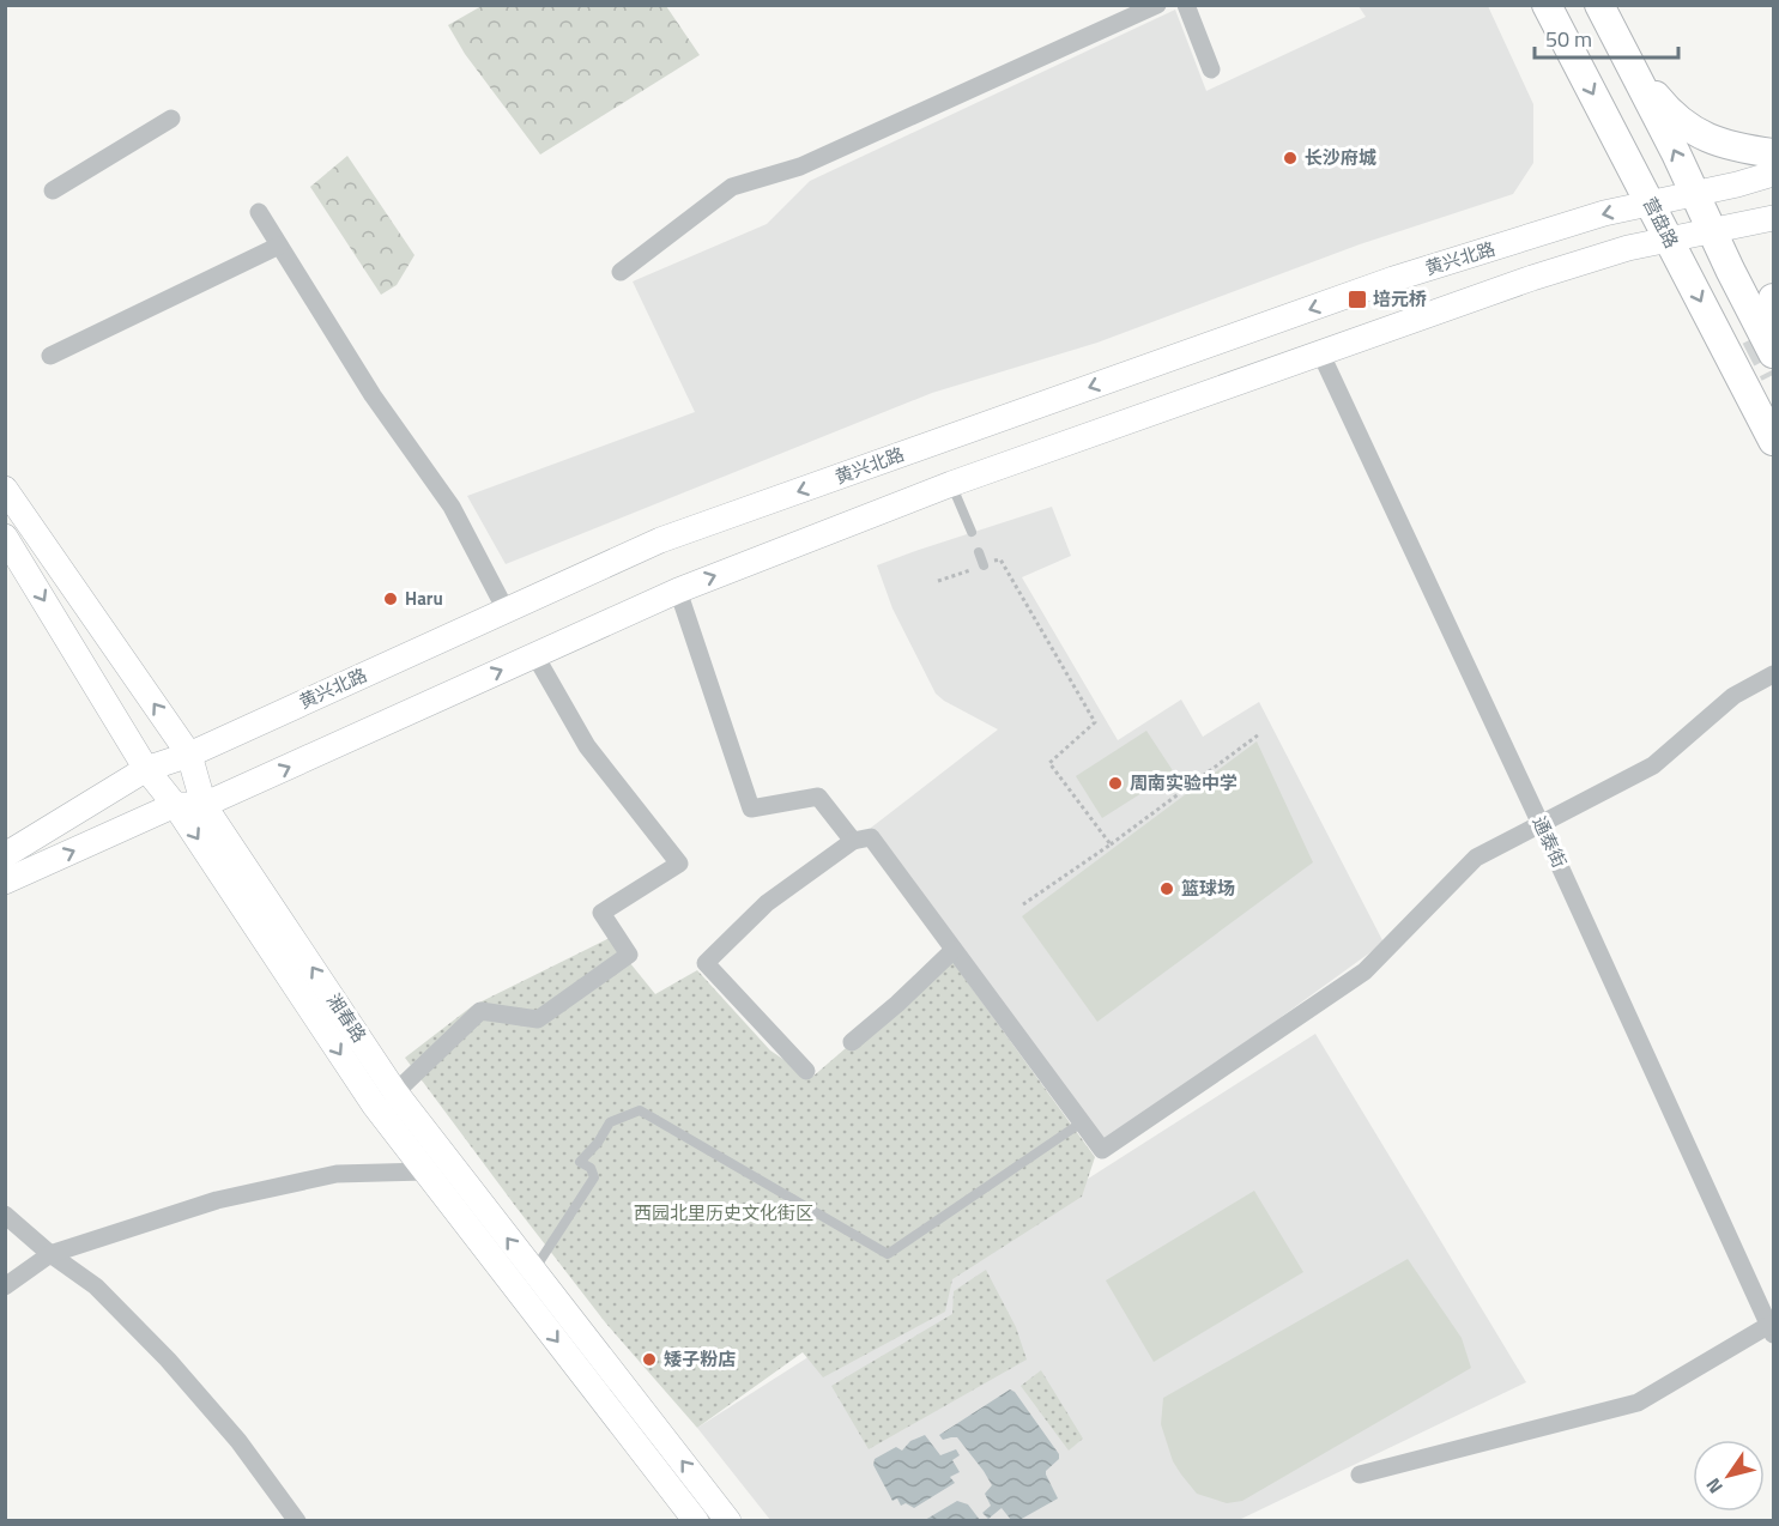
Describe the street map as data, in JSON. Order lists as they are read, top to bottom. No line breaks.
{"streets":{"main road":["营盘路","黄兴北路","湘春路"],"street":["通泰街"]},"crossings":[["营盘路","黄兴北路"],["黄兴北路","湘春路"]],"parks":["西园北里历史文化街区"],"places":{"other":["长沙府城","Haru","周南实验中学","篮球场","矮子粉店"],"transit":["培元桥"]},"scale_bar":"50 m","north":"bottom left"}
